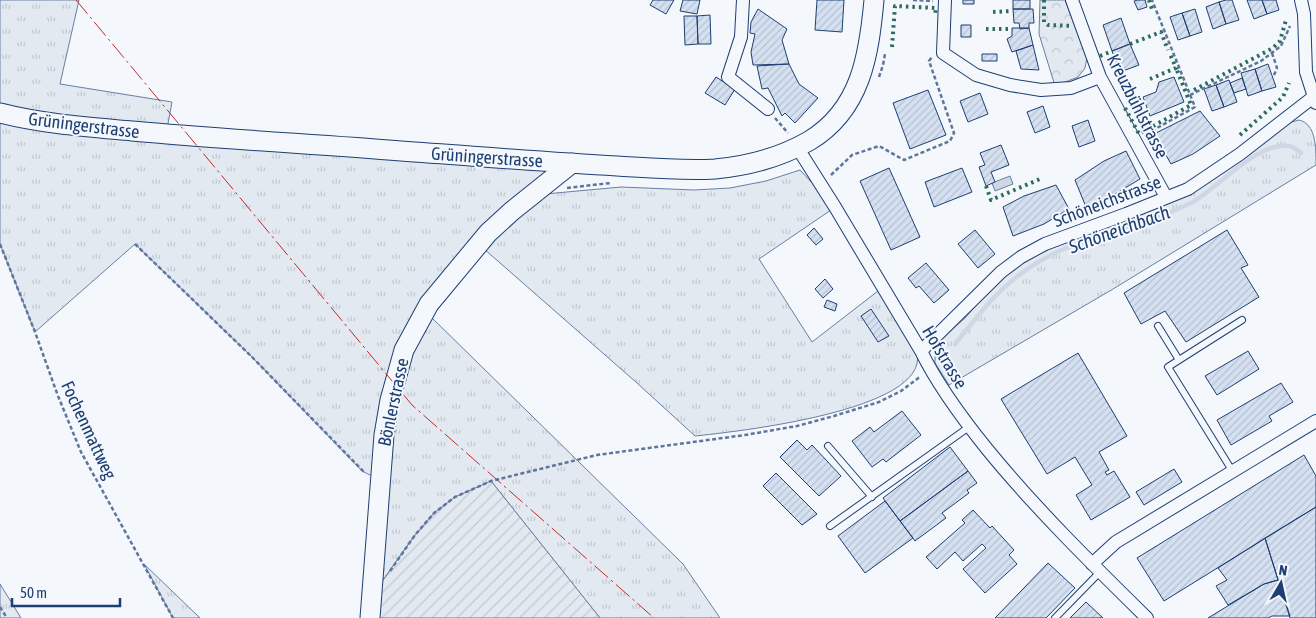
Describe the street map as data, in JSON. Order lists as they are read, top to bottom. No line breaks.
{"streets":{"main road":["Grüningerstrasse","Bönlerstrasse"],"street":["Kreuzbühlstrasse","Schöneichstrasse","Hofstrasse"],"path":["Fochenmattweg"]},"crossings":[["Kreuzbühlstrasse","Schöneichstrasse"],["Grüningerstrasse","Hofstrasse"],["Grüningerstrasse","Bönlerstrasse"],["Schöneichstrasse","Hofstrasse"]],"water":["Schöneichbach"],"scale_bar":"50 m","north":"top"}
